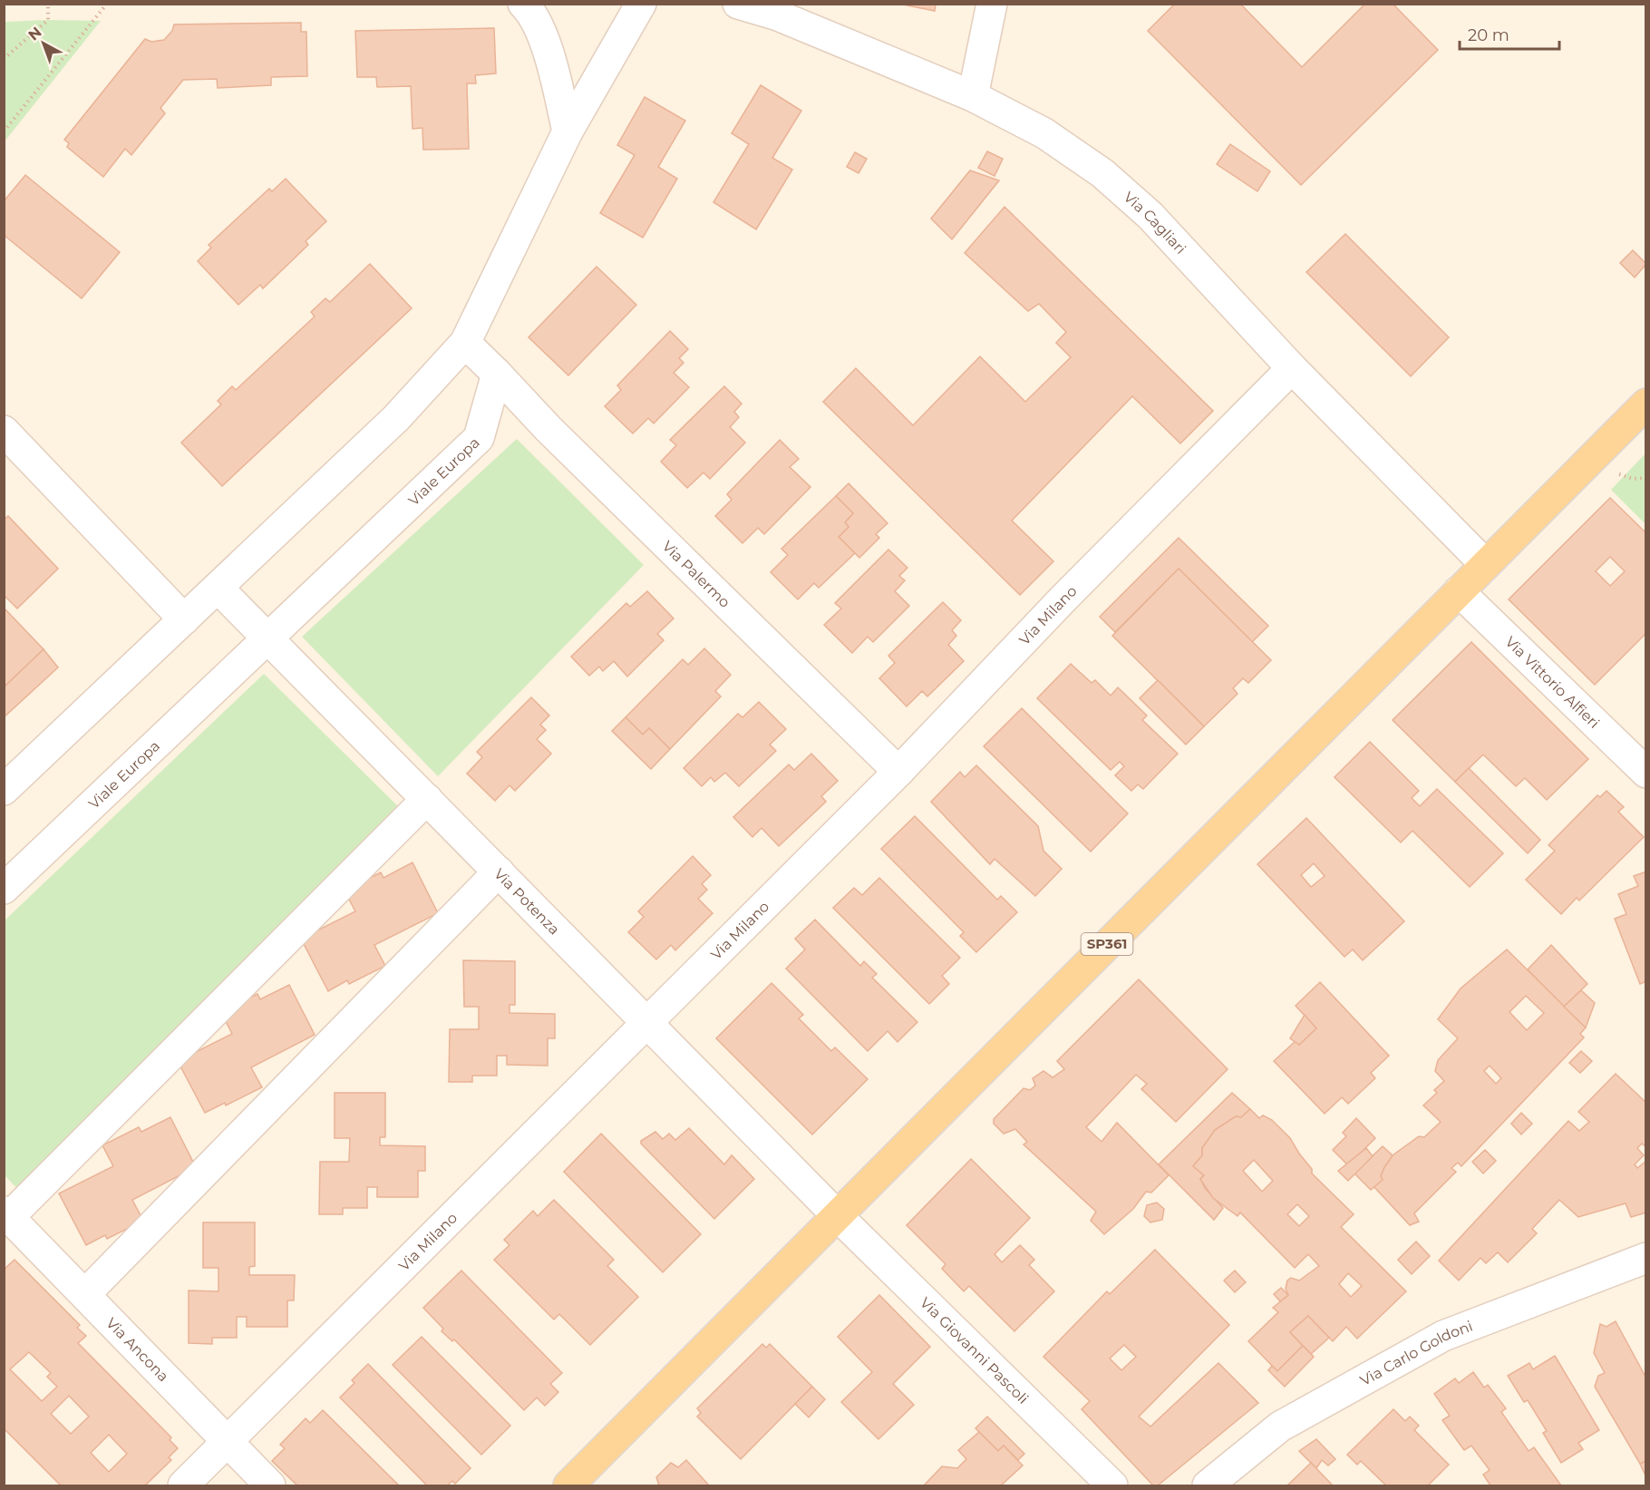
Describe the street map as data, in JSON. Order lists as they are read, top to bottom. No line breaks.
{"streets":{"main road":["SP361"],"street":["Via Cagliari","Viale Europa","Via Palermo","Via Milano","Via Vittorio Alfieri","Via Potenza","Via Ancona","Via Giovanni Pascoli","Via Carlo Goldoni"]},"crossings":[["Via Cagliari","Via Milano"],["Via Cagliari","SP361"],["Viale Europa","Via Palermo"],["Viale Europa","Via Potenza"],["Via Palermo","Via Milano"],["Via Milano","Via Potenza"],["Via Milano","Via Ancona"],["Via Vittorio Alfieri","SP361"],["Via Potenza","SP361"],["Via Potenza","Via Giovanni Pascoli"],["SP361","Via Giovanni Pascoli"]],"scale_bar":"20 m","north":"top left"}
